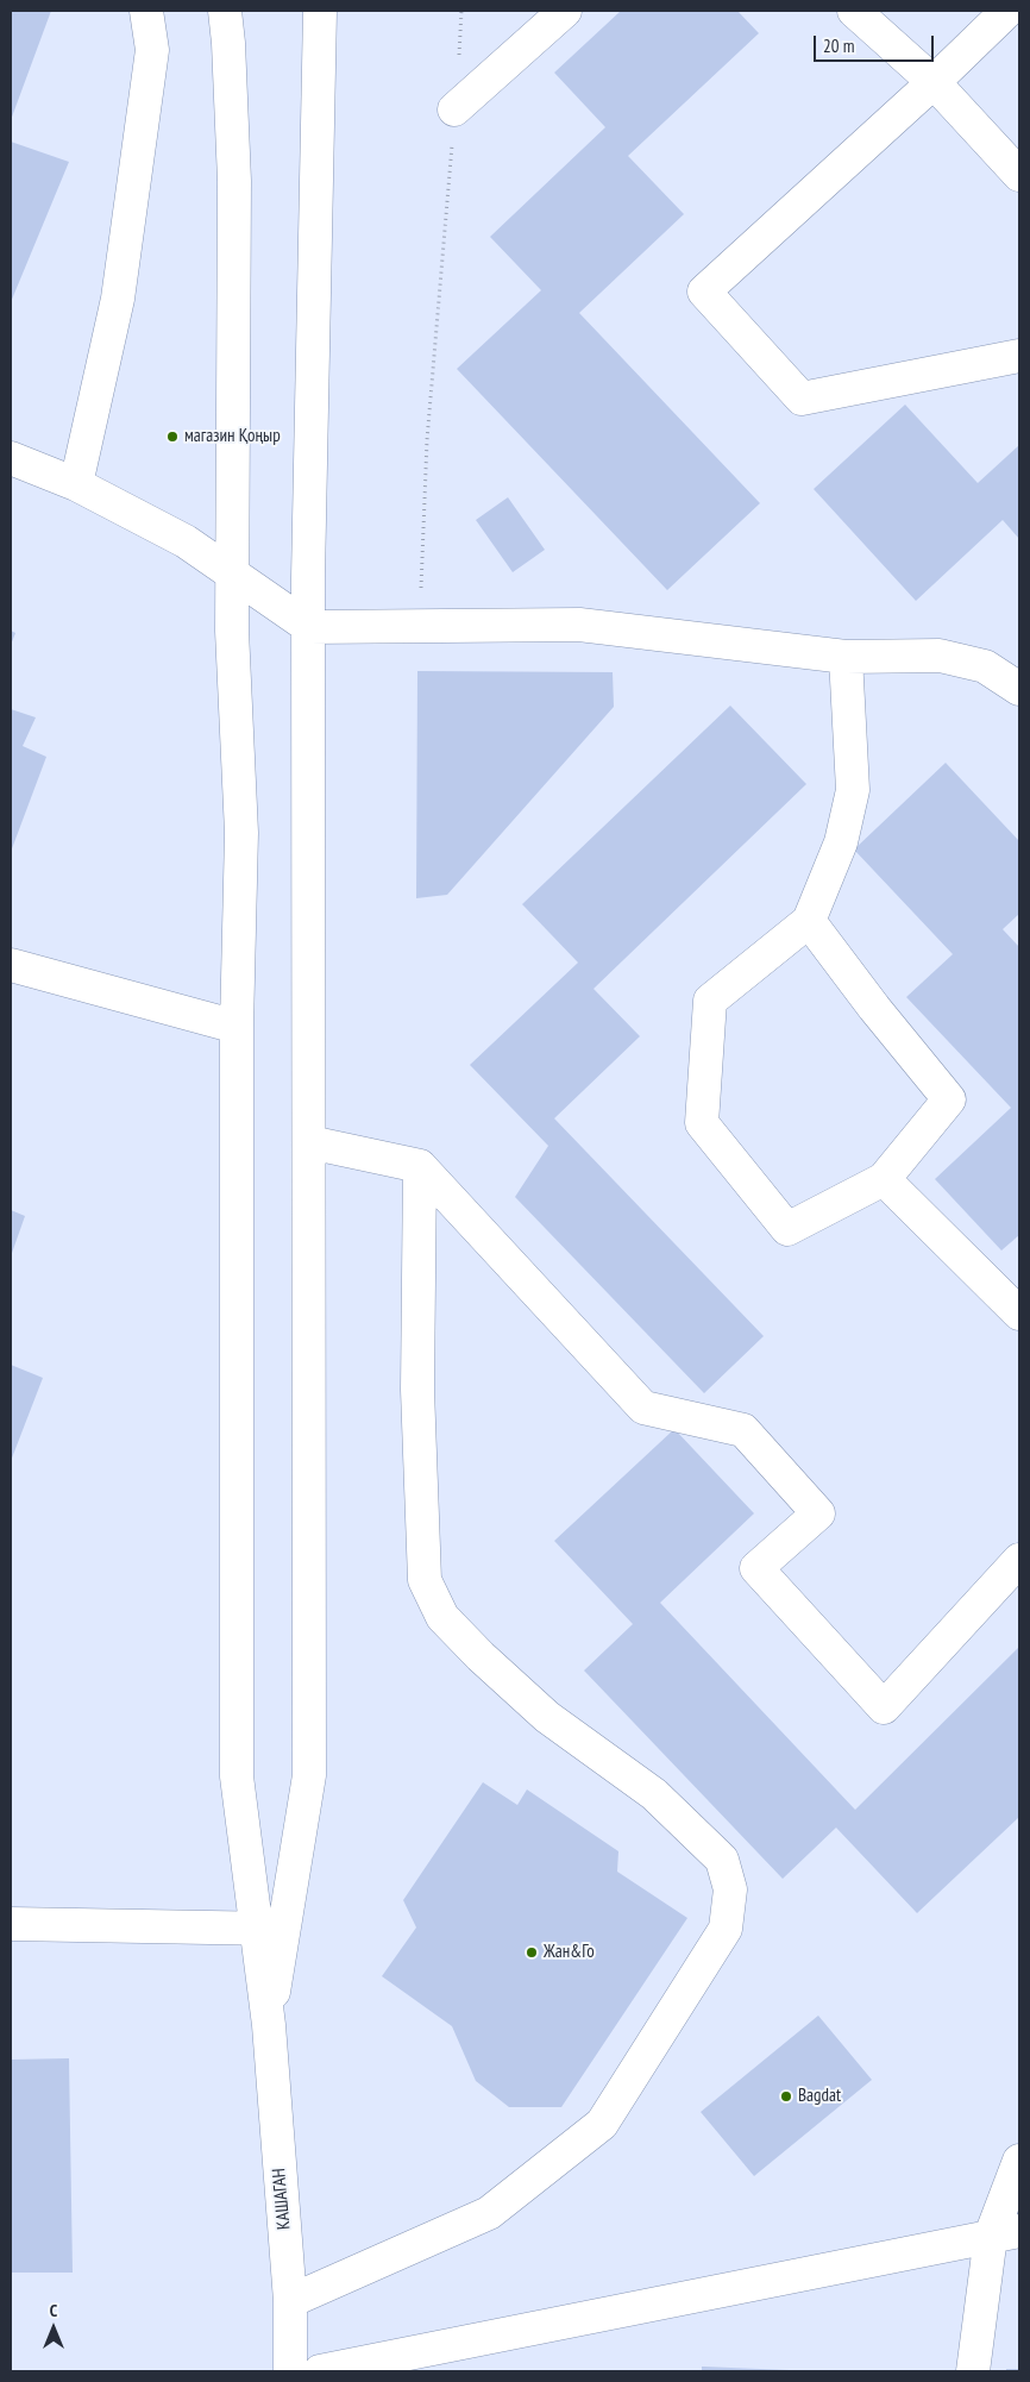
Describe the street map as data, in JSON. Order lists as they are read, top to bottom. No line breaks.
{"streets":{"street":["КАШАГАН"]},"places":["магазин Қоңыр","Жан&Го","Bagdat"],"scale_bar":"20 m","north":"top"}
